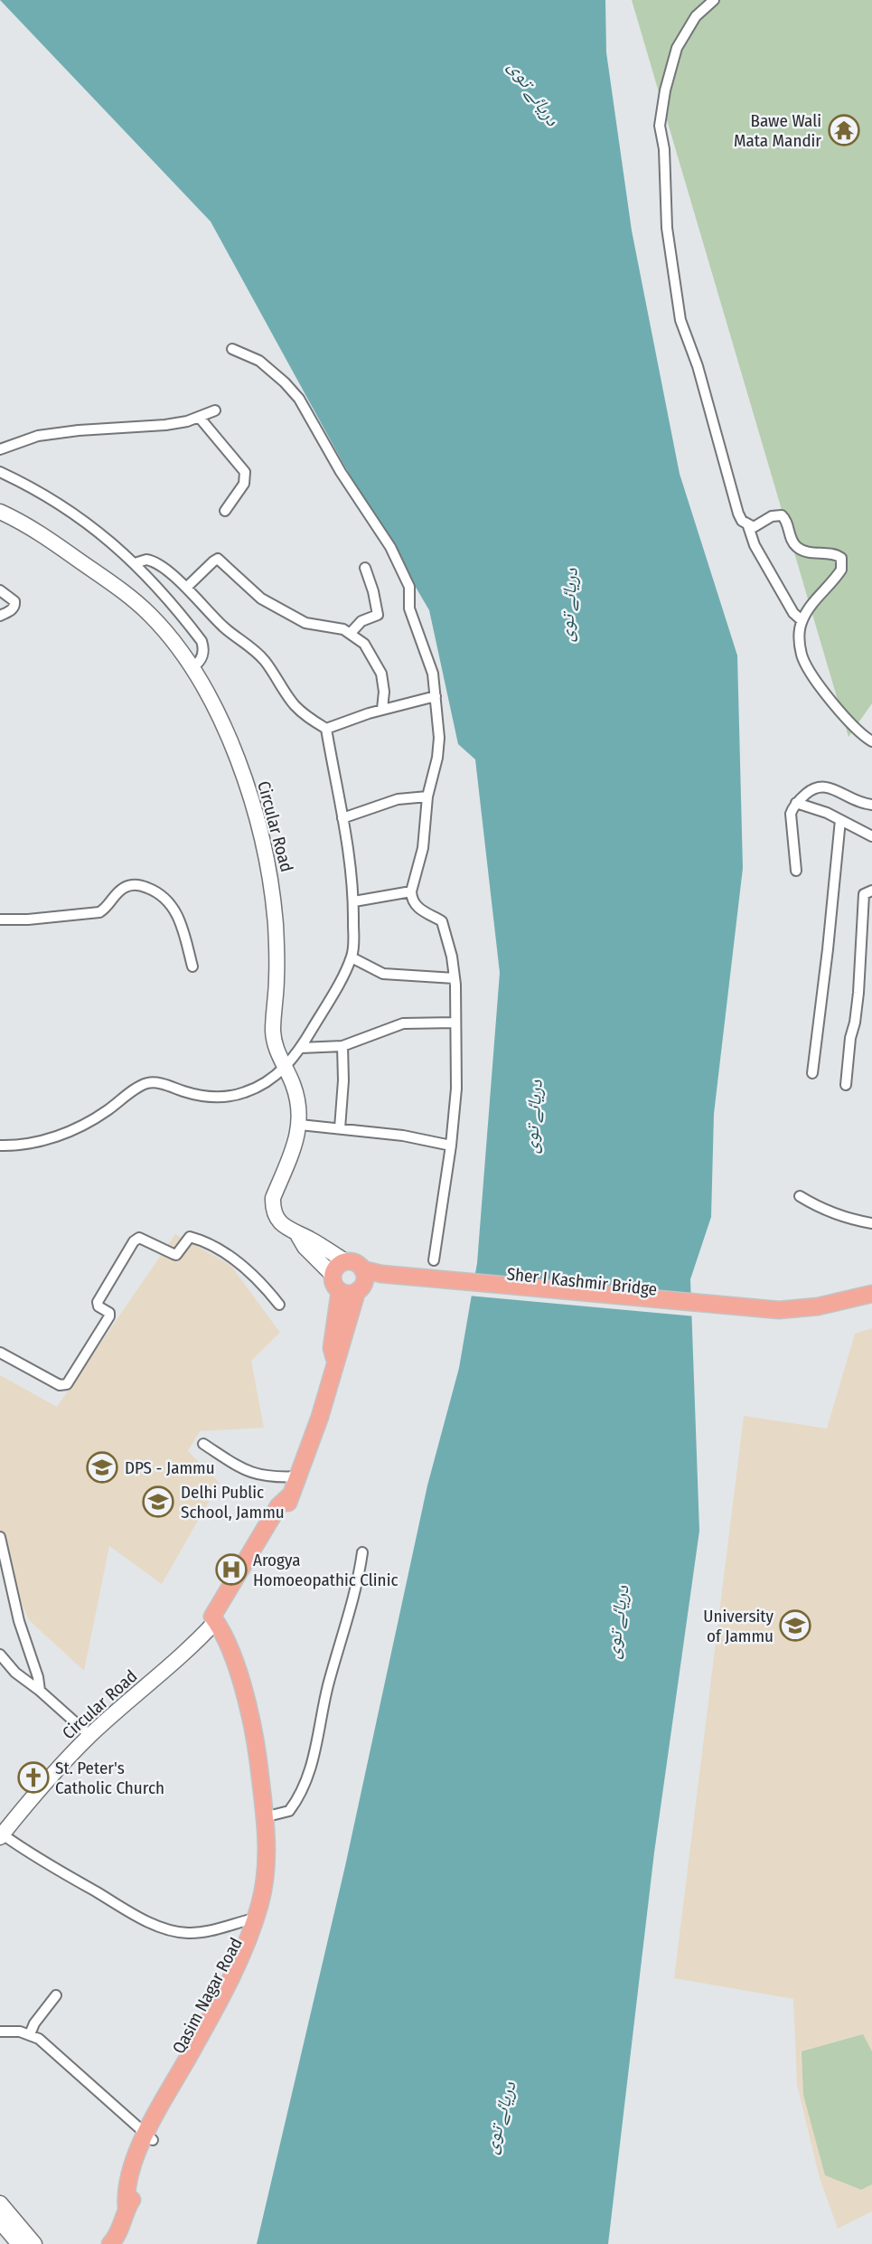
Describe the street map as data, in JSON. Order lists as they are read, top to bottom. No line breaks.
{"streets":{"main road":["Circular Road","Sher I Kashmir Bridge","Qasim Nagar Road"]},"crossings":[["Circular Road","Sher I Kashmir Bridge"],["Circular Road","Qasim Nagar Road"]],"water":["دریائے توی"],"places":{"temple":["Bawe Wali Mata Mandir"],"school or university":["DPS - Jammu","Delhi Public School, Jammu","University of Jammu"],"hospital":["Arogya Homoeopathic Clinic"],"church":["St. Peter's Catholic Church"]}}
